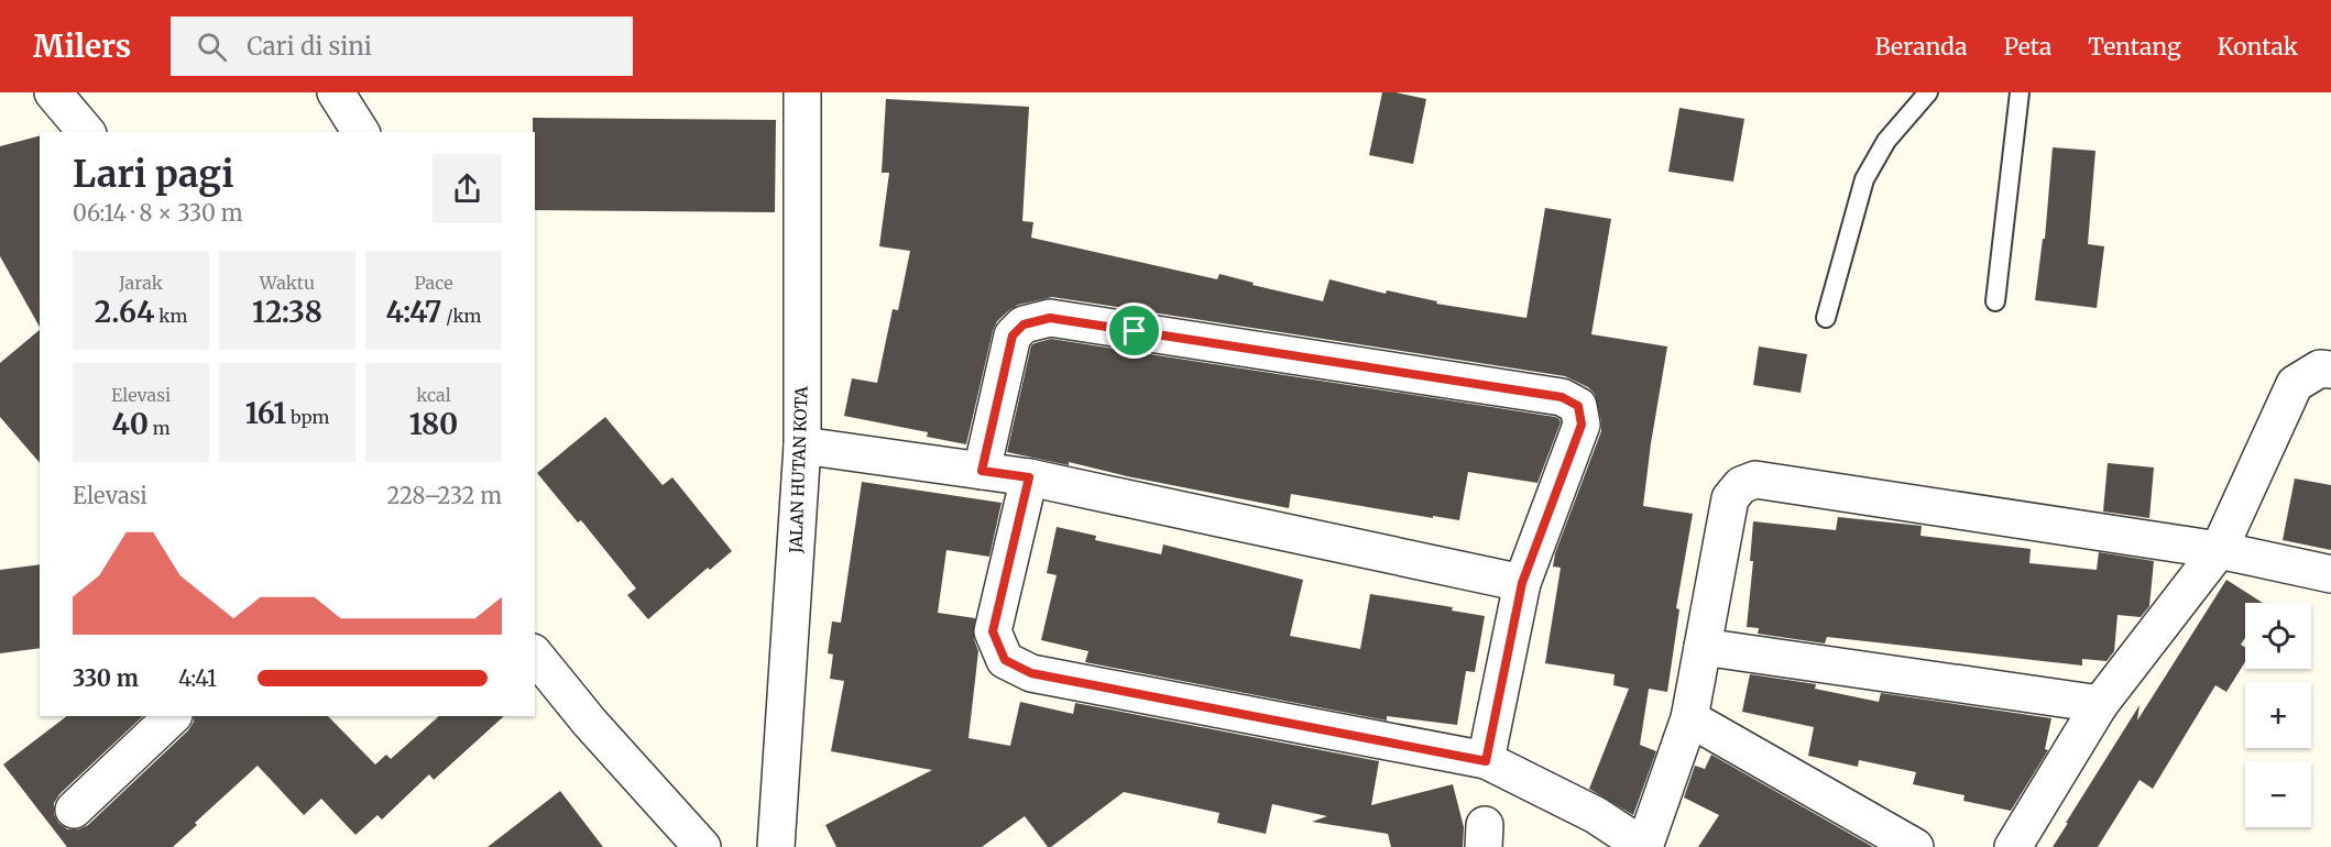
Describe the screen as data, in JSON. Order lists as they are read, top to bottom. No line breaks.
{"streets":{"street":["JALAN HUTAN KOTA"]},"page":{"header":"Milers","search":"Cari di sini","nav":["Beranda","Peta","Tentang","Kontak"],"heading":["Lari pagi","06:14 · 8 × 330 m"],"stats":[["Jarak","2.64 km"],["Waktu","12:38"],["Pace","4:47 /km"],["Elevasi","40 m"],["161 bpm"],["kcal","180"]],"chart":["Elevasi","228–232 m"],"map_buttons":["+","−"],"list":[{"name":"330 m","note":"4:41"}]}}
